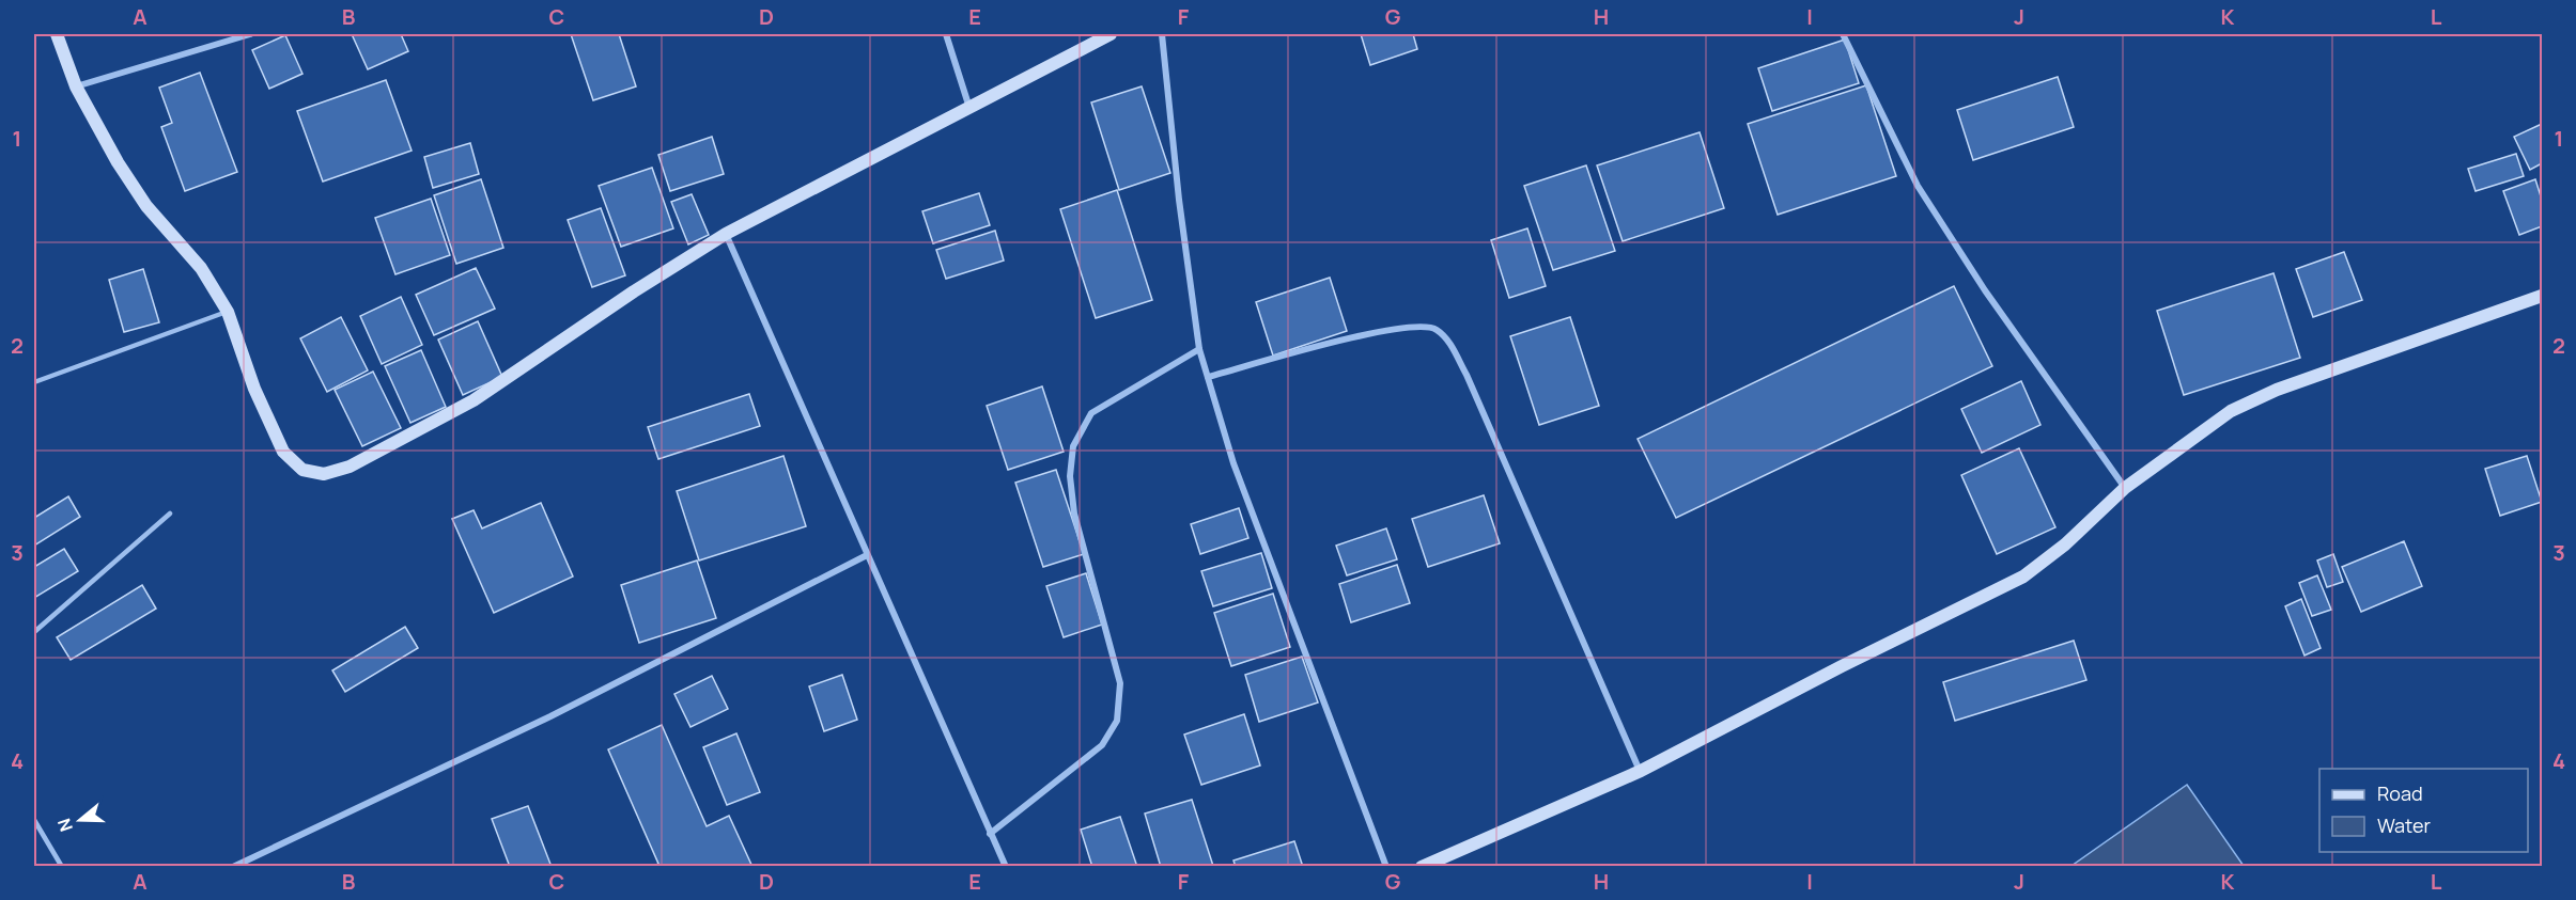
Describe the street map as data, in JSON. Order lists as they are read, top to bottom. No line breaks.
{"legend":["Road","Water"],"north":"left","grid":{"columns":["A","B","C","D","E","F","G","H","I","J","K","L"],"rows":["1","2","3","4"]}}
